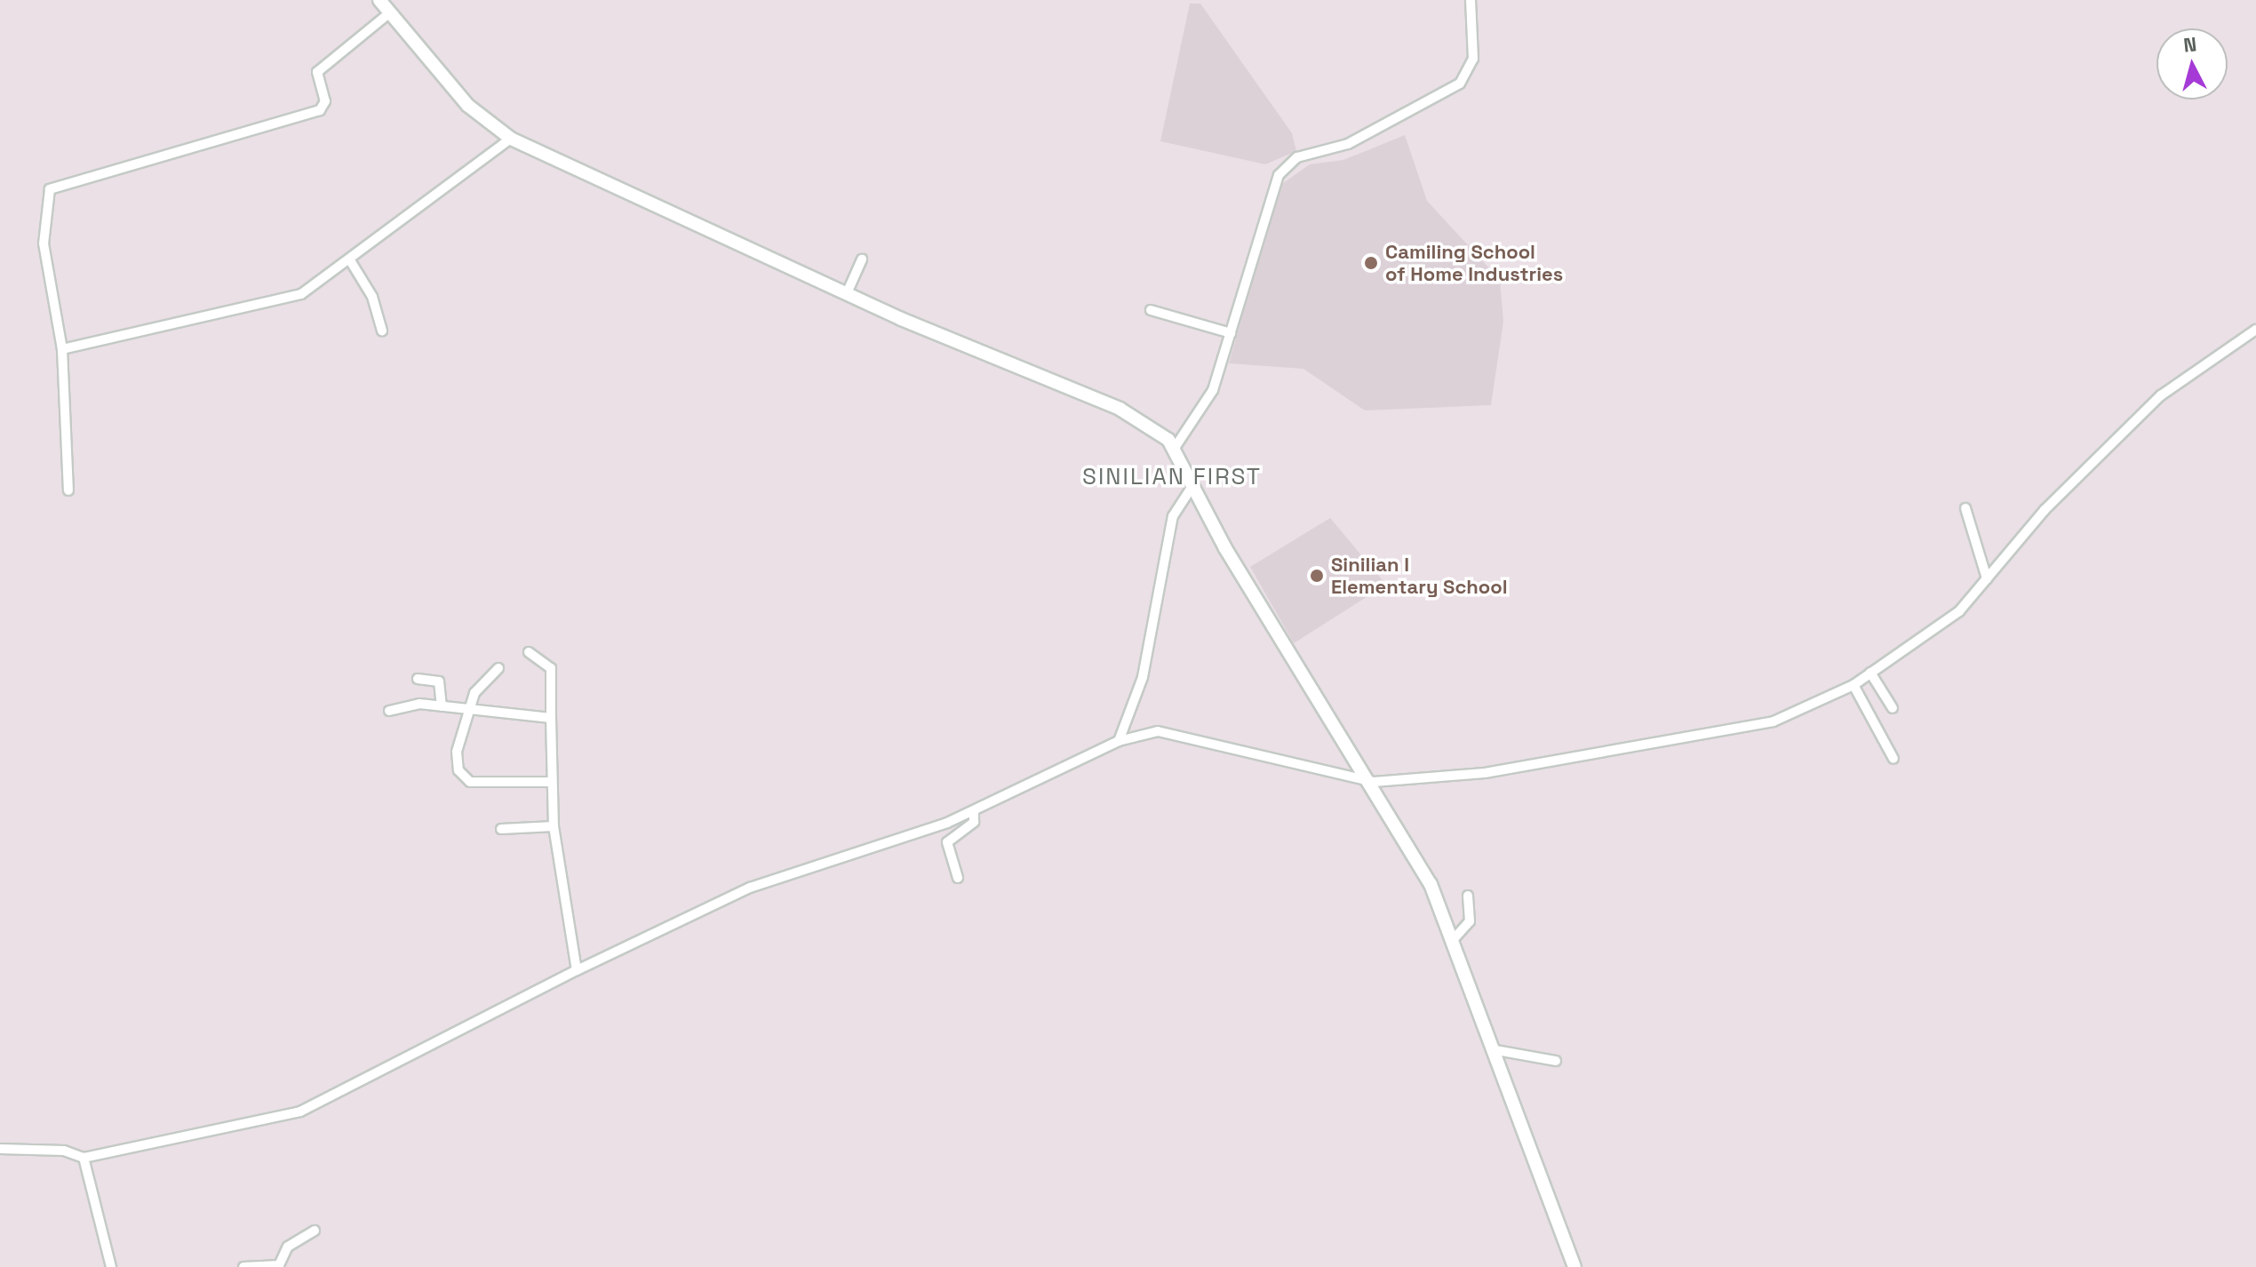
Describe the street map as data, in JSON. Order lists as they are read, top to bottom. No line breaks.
{"districts":["SINILIAN FIRST"],"places":["Camiling School of Home Industries","Sinilian I Elementary School"],"north":"top"}
